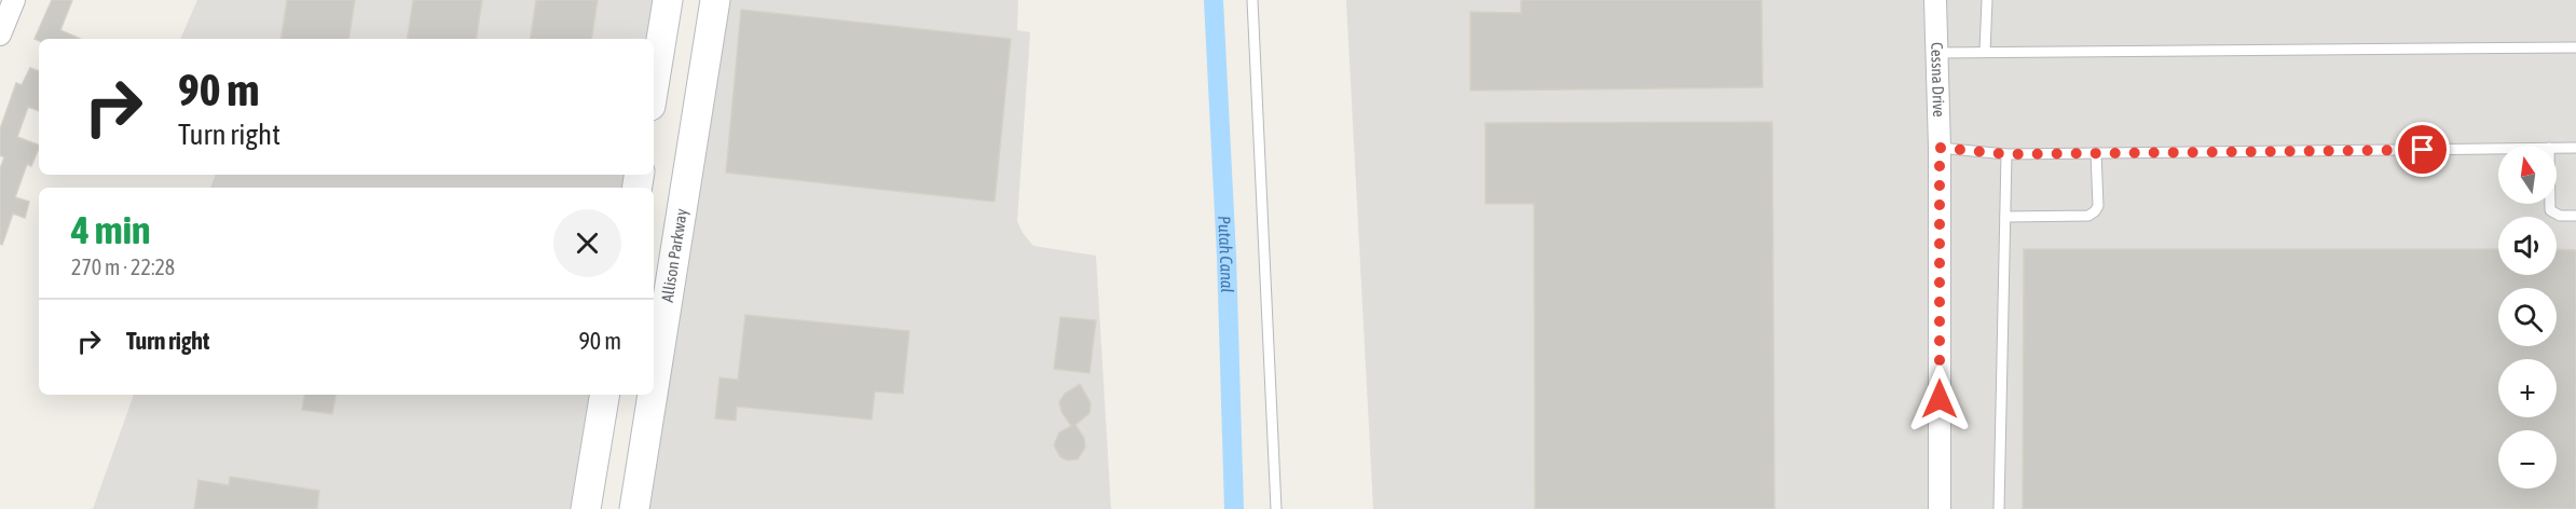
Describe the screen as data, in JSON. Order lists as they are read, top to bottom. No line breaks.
{"streets":{"street":["Cessna Drive","Allison Parkway"]},"water":["Putah Canal"],"north":"top","page":{"turn":["90 m","Turn right"],"map_buttons":["+","−"],"heading":["4 min","270 m · 22:28"],"list":[{"name":"Turn right","value":"90 m"}]}}
